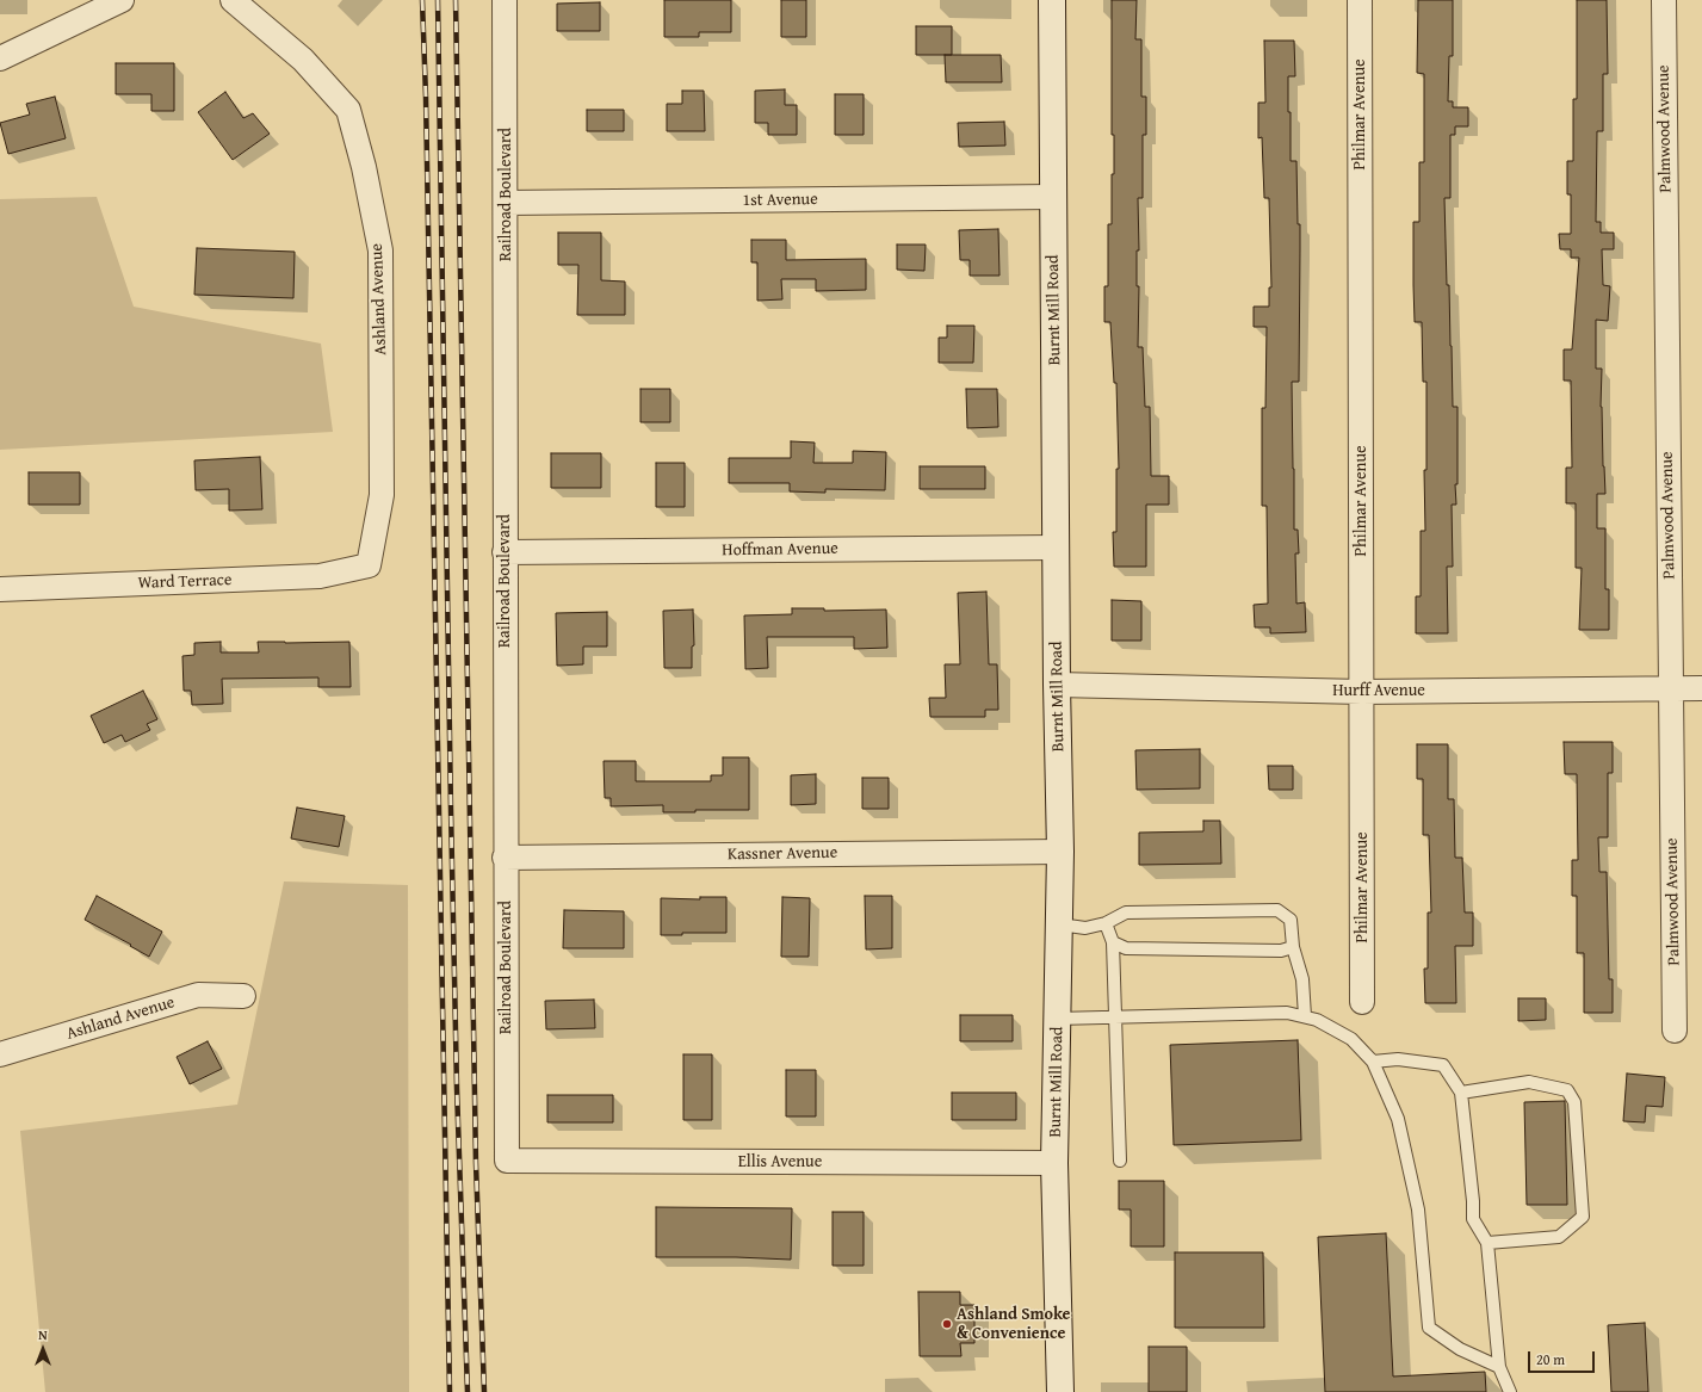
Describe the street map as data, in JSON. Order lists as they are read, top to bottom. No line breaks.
{"streets":{"main road":["Burnt Mill Road"],"street":["Philmar Avenue","Palmwood Avenue","Railroad Boulevard","1st Avenue","Ashland Avenue","Hoffman Avenue","Ward Terrace","Hurff Avenue","Kassner Avenue","Ellis Avenue"]},"crossings":[["Philmar Avenue","Hurff Avenue"],["Palmwood Avenue","Hurff Avenue"],["Railroad Boulevard","1st Avenue"],["Railroad Boulevard","Hoffman Avenue"],["Railroad Boulevard","Kassner Avenue"],["Railroad Boulevard","Ellis Avenue"],["1st Avenue","Burnt Mill Road"],["Ashland Avenue","Ward Terrace"],["Burnt Mill Road","Hoffman Avenue"],["Burnt Mill Road","Hurff Avenue"],["Burnt Mill Road","Kassner Avenue"],["Burnt Mill Road","Ellis Avenue"]],"places":["Ashland Smoke & Convenience"],"scale_bar":"20 m","north":"top"}
